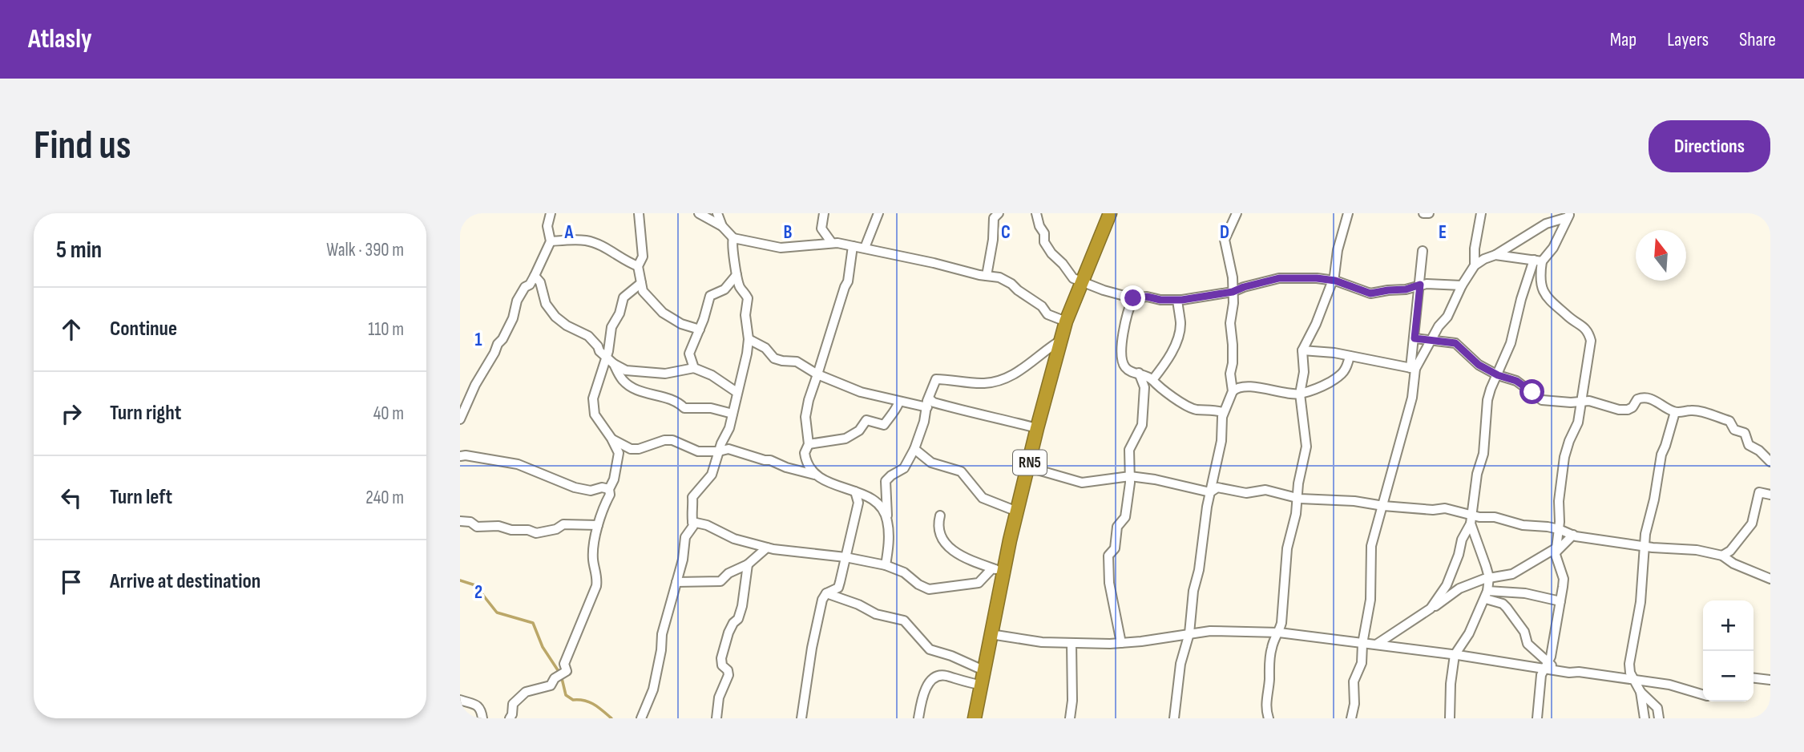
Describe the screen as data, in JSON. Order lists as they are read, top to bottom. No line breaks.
{"streets":{"highway":["RN5"]},"north":"top","page":{"header":"Atlasly","nav":["Map","Layers","Share"],"buttons":"Directions","title":"Find us","heading":["5 min","Walk · 390 m"],"list":[["Continue","110 m"],["Turn right","40 m"],["Turn left","240 m"],"Arrive at destination"],"map_buttons":["+","−"]},"grid":{"columns":["A","B","C","D","E"],"rows":["1","2"]}}
